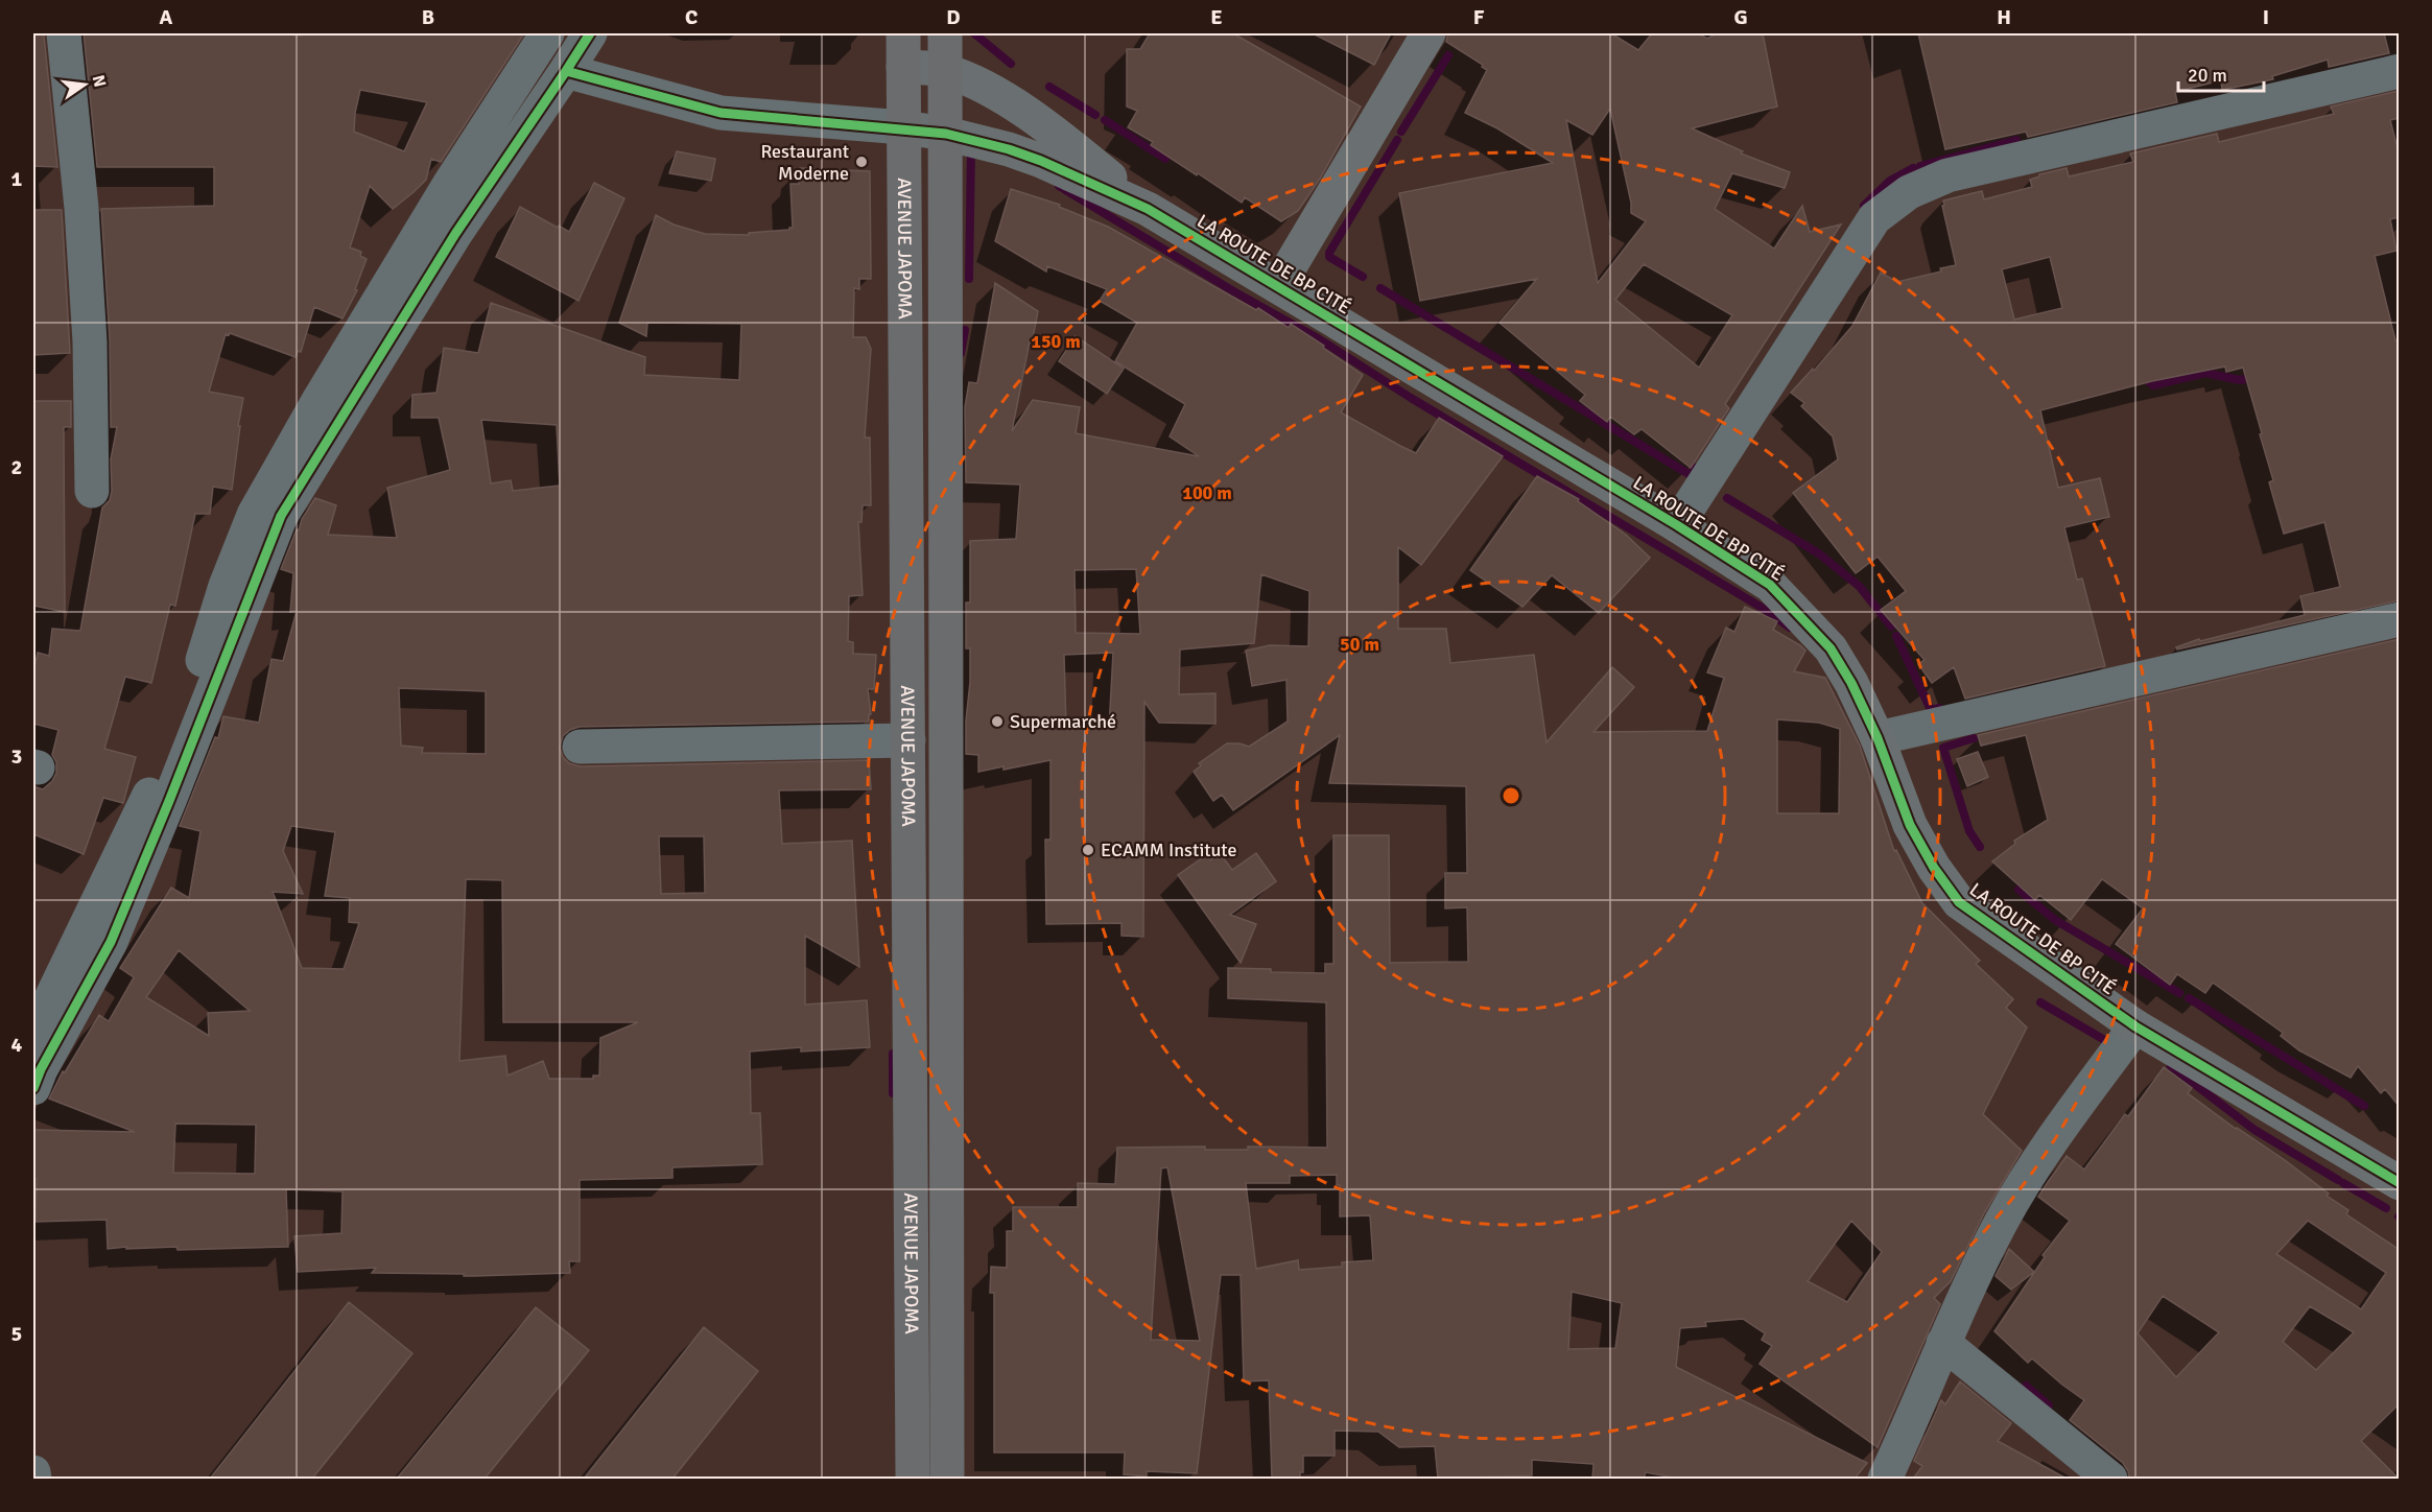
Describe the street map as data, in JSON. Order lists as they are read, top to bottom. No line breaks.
{"streets":{"main road":["AVENUE JAPOMA"],"street":["LA ROUTE DE BP CITÉ"]},"crossings":[["AVENUE JAPOMA","LA ROUTE DE BP CITÉ"]],"places":["Restaurant Moderne","Supermarché","ECAMM Institute"],"scale_bar":"20 m","north":"right","grid":{"columns":["A","B","C","D","E","F","G","H","I"],"rows":["1","2","3","4","5"]},"rings":["150 m","100 m","50 m"]}
